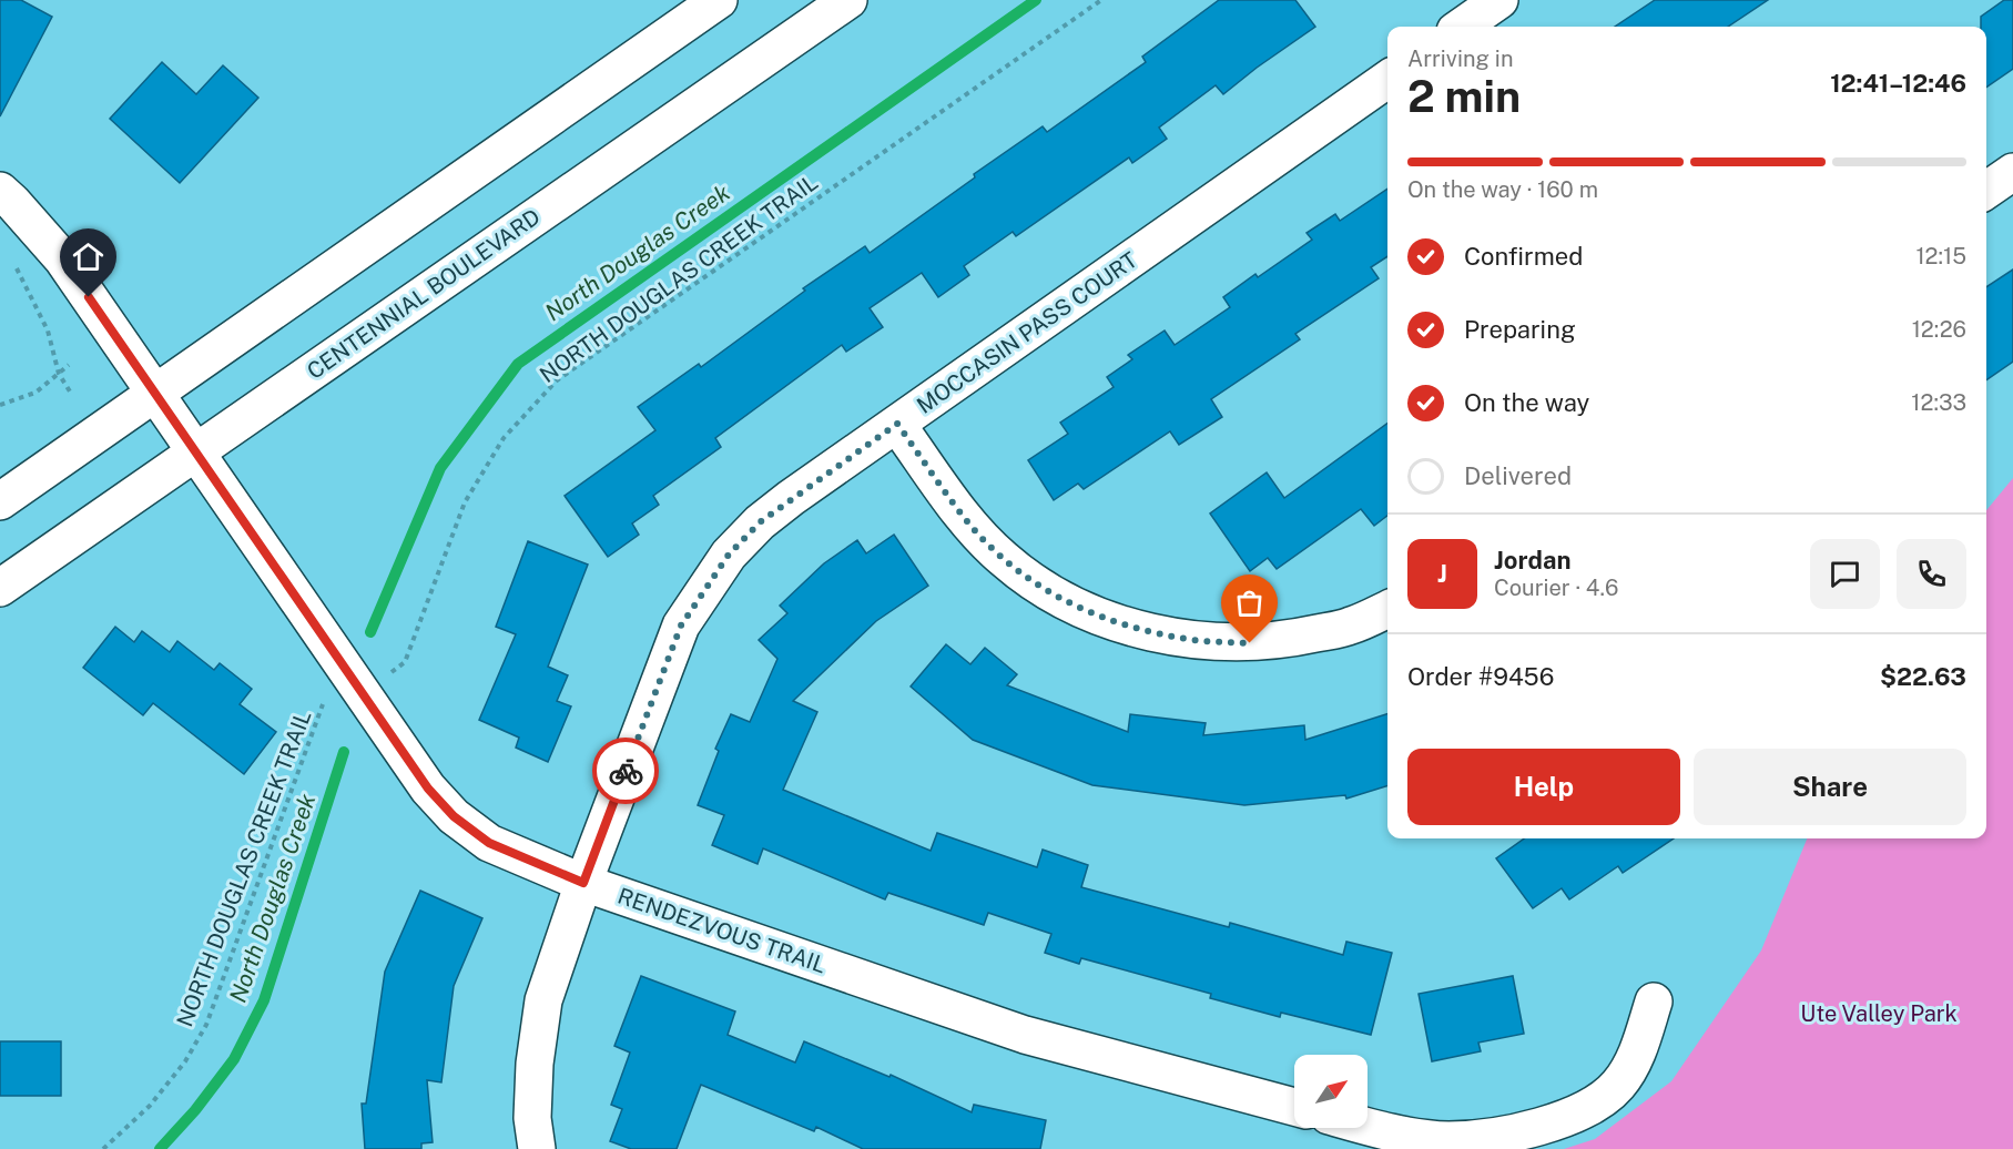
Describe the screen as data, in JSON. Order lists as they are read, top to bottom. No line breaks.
{"streets":{"street":["CENTENNIAL BOULEVARD","MOCCASIN PASS COURT","RENDEZVOUS TRAIL"],"path":["NORTH DOUGLAS CREEK TRAIL"]},"crossings":[["CENTENNIAL BOULEVARD","RENDEZVOUS TRAIL"],["MOCCASIN PASS COURT","RENDEZVOUS TRAIL"]],"water":["North Douglas Creek"],"parks":["Ute Valley Park"],"north":"top right","page":{"heading":["2 min","Arriving in","12:41–12:46"],"panel":["Jordan","Courier · 4.6","Order #9456","$22.63"],"bar":"On the way · 160 m","list":[["Confirmed","12:15"],["Preparing","12:26"],["On the way","12:33"],"Delivered"],"round":"J","buttons":["Help","Share"]}}
